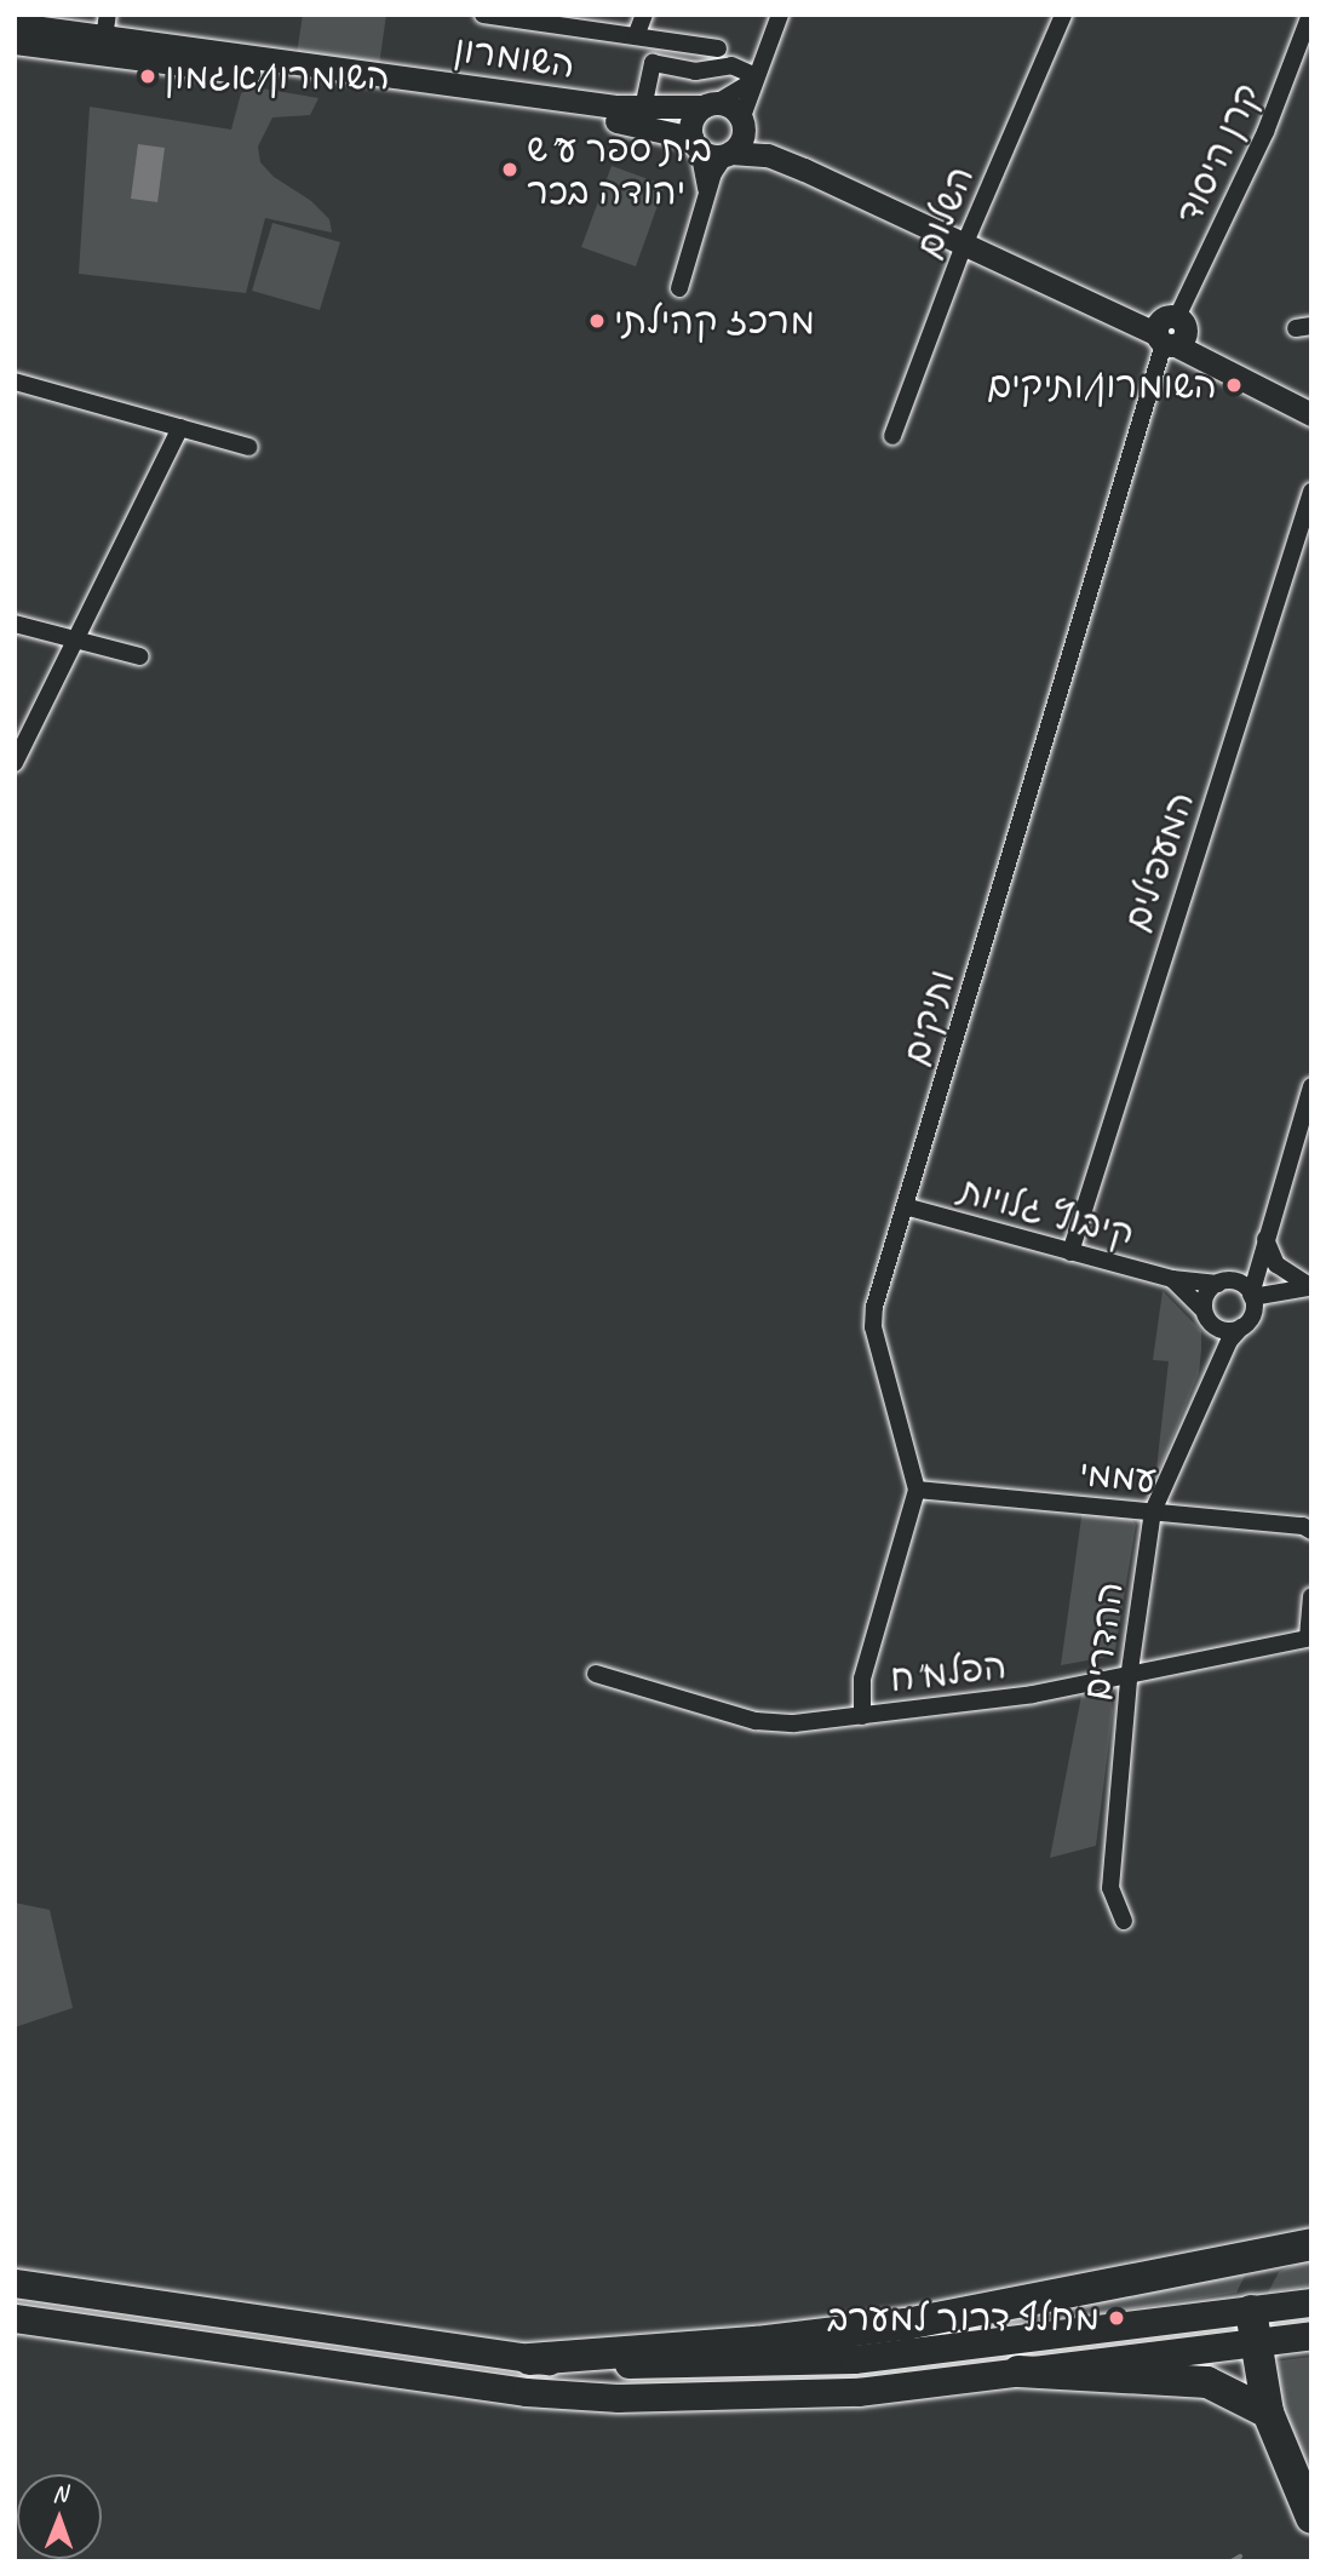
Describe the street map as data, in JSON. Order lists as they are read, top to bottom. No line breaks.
{"streets":{"street":["השומרון","קרן היסוד","השלום","המעפילים","ותיקים","קיבוץ גלויות","עממי","ההדרים","הפלמ\"ח"]},"crossings":[["קרן היסוד","ותיקים"],["המעפילים","קיבוץ גלויות"],["ותיקים","קיבוץ גלויות"],["ותיקים","עממי"],["קיבוץ גלויות","ההדרים"],["עממי","ההדרים"],["ההדרים","הפלמ\"ח"]],"places":["השומרון/אגמון","בית ספר ע\"ש יהודה בכר","מרכז קהילתי","השומרון/ותיקים","מחלף דרור למערב"],"north":"top"}
